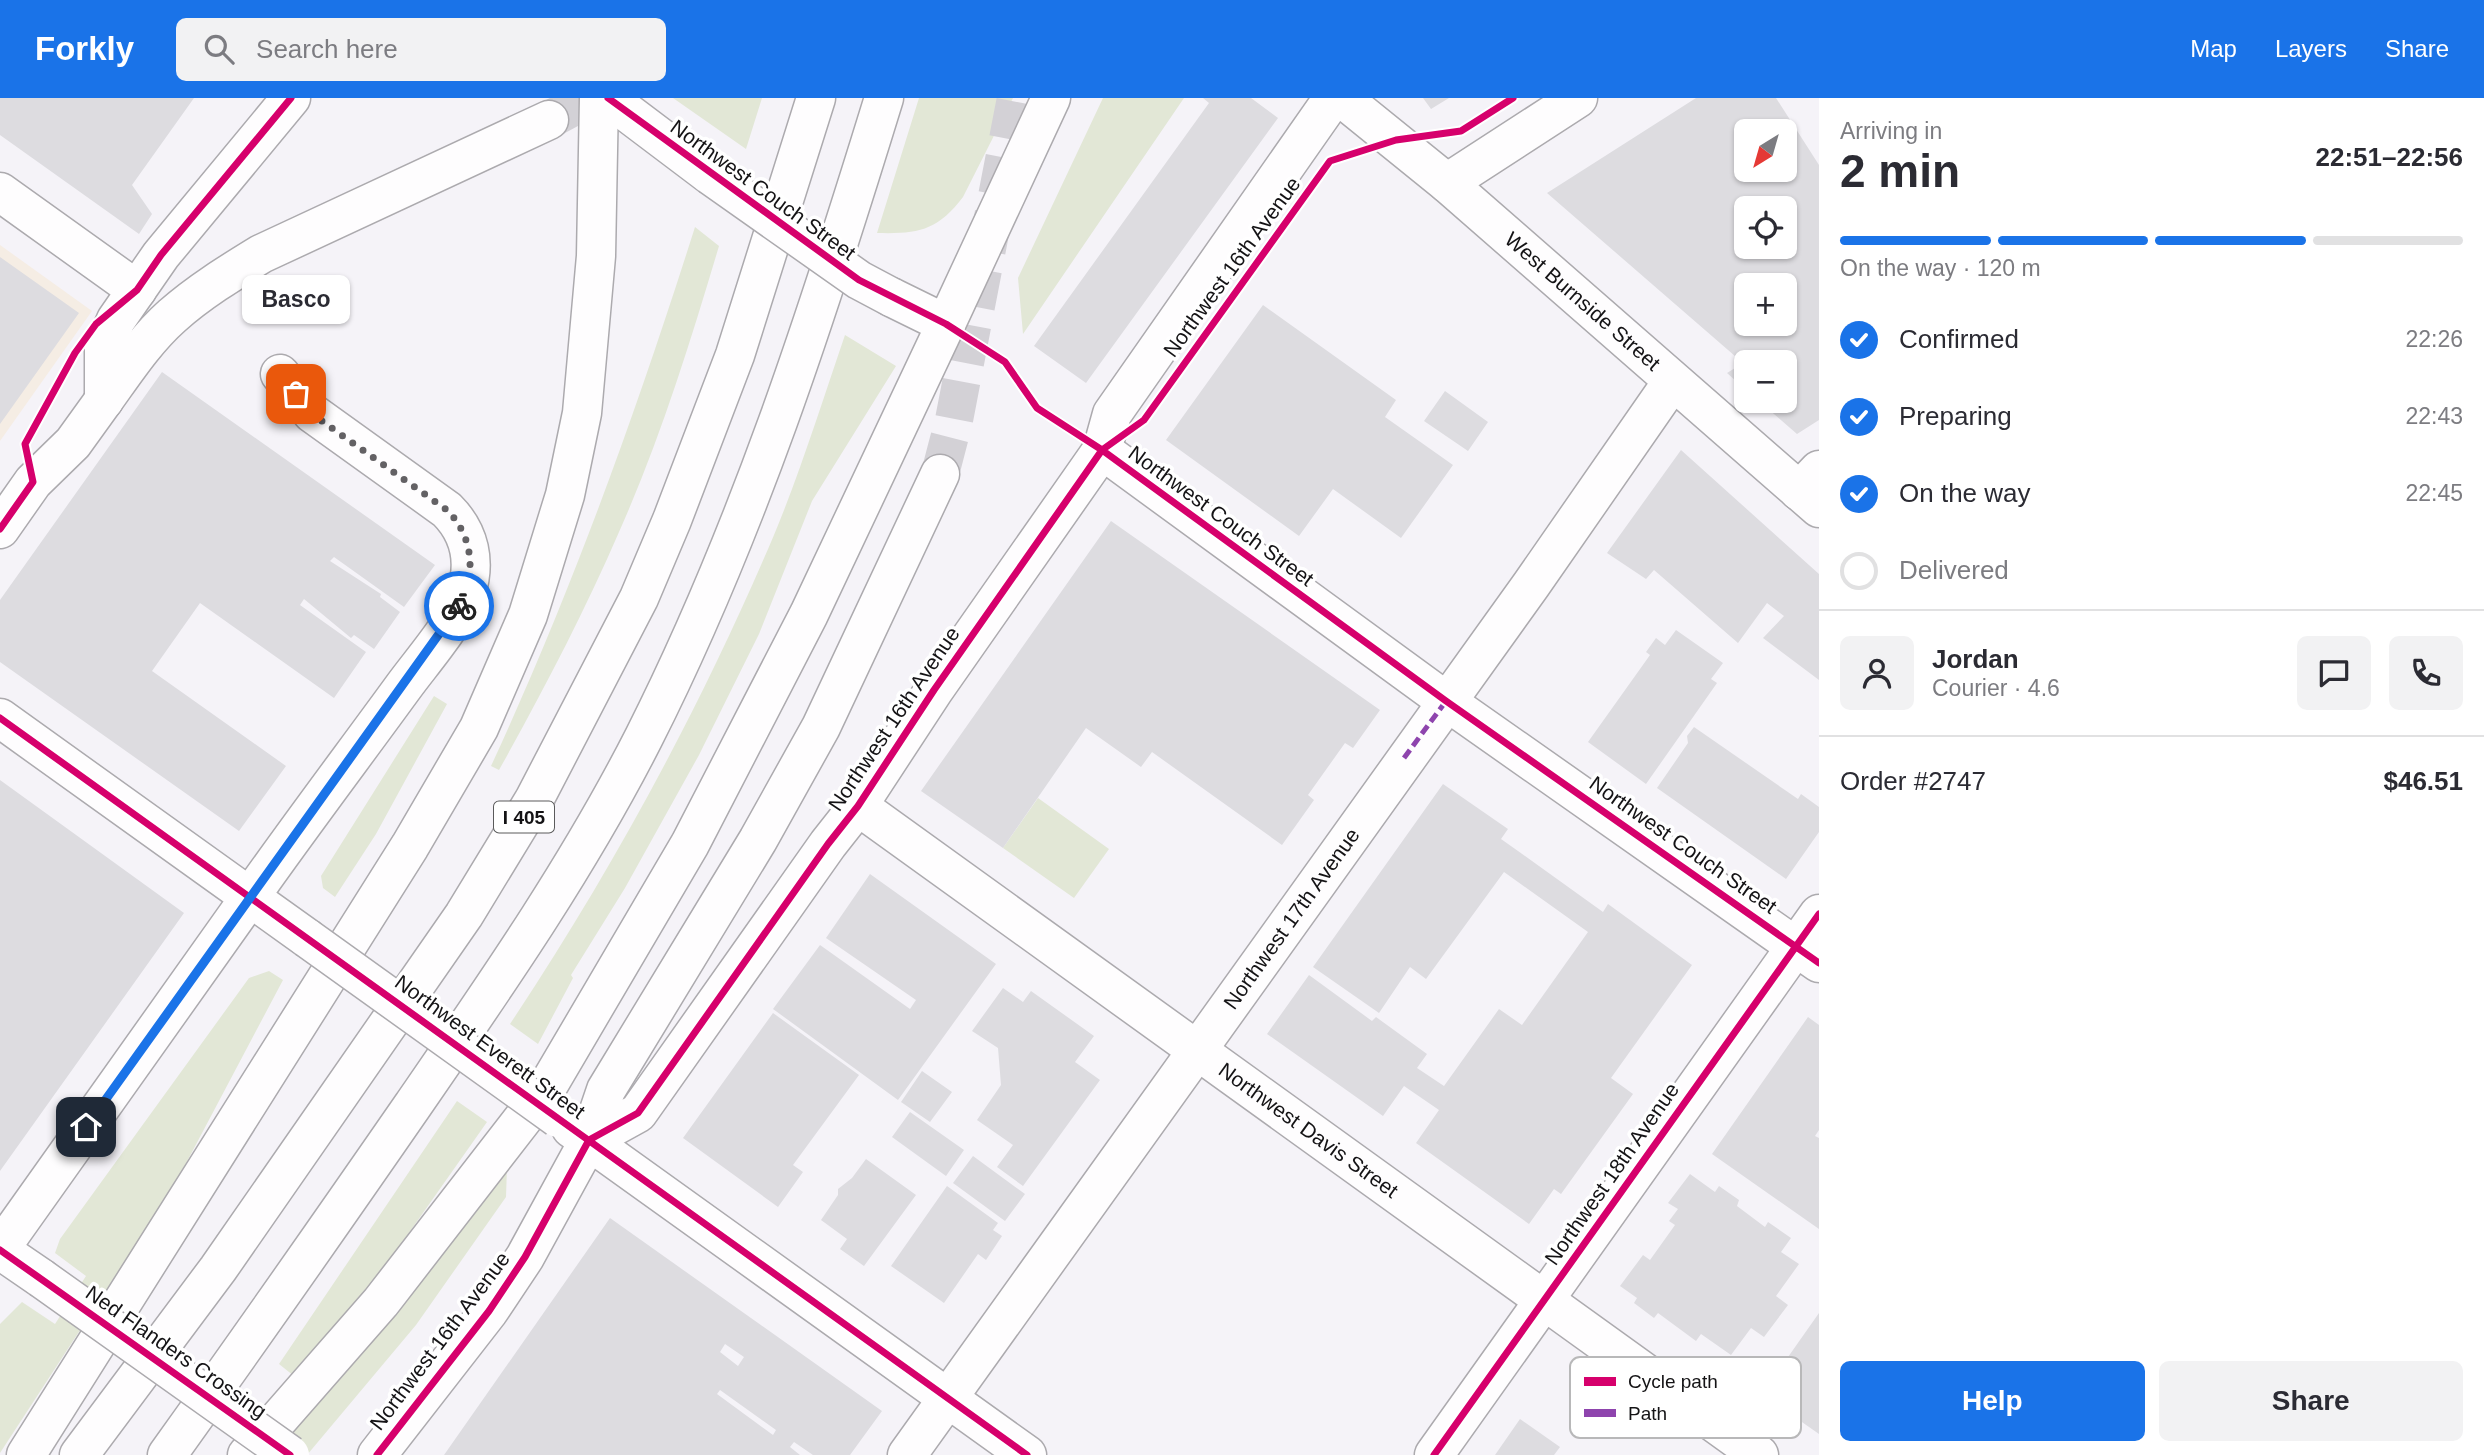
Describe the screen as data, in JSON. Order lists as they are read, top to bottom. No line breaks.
{"streets":{"main road":["Northwest Couch Street","Northwest 16th Avenue","West Burnside Street","I 405","Northwest 17th Avenue","Northwest Everett Street","Northwest Davis Street","Northwest 18th Avenue","Ned Flanders Crossing"]},"crossings":[["Northwest Couch Street","Northwest 16th Avenue"],["Northwest Couch Street","Northwest 17th Avenue"],["Northwest Couch Street","Northwest 18th Avenue"],["Northwest 16th Avenue","Northwest Everett Street"],["Northwest 16th Avenue","Northwest Davis Street"],["West Burnside Street","Northwest 17th Avenue"],["Northwest 17th Avenue","Northwest Everett Street"],["Northwest 17th Avenue","Northwest Davis Street"],["Northwest Davis Street","Northwest 18th Avenue"]],"places":["Basco"],"legend":["Cycle path","Path"],"north":"bottom left","page":{"header":"Forkly","search":"Search here","nav":["Map","Layers","Share"],"heading":["2 min","Arriving in","22:51–22:56"],"panel":["Jordan","Courier · 4.6","Order #2747","$46.51"],"map_buttons":["+","−"],"bar":"On the way · 120 m","bubble":"Basco","list":[["Confirmed","22:26"],["Preparing","22:43"],["On the way","22:45"],"Delivered"],"buttons":["Help","Share"]}}
